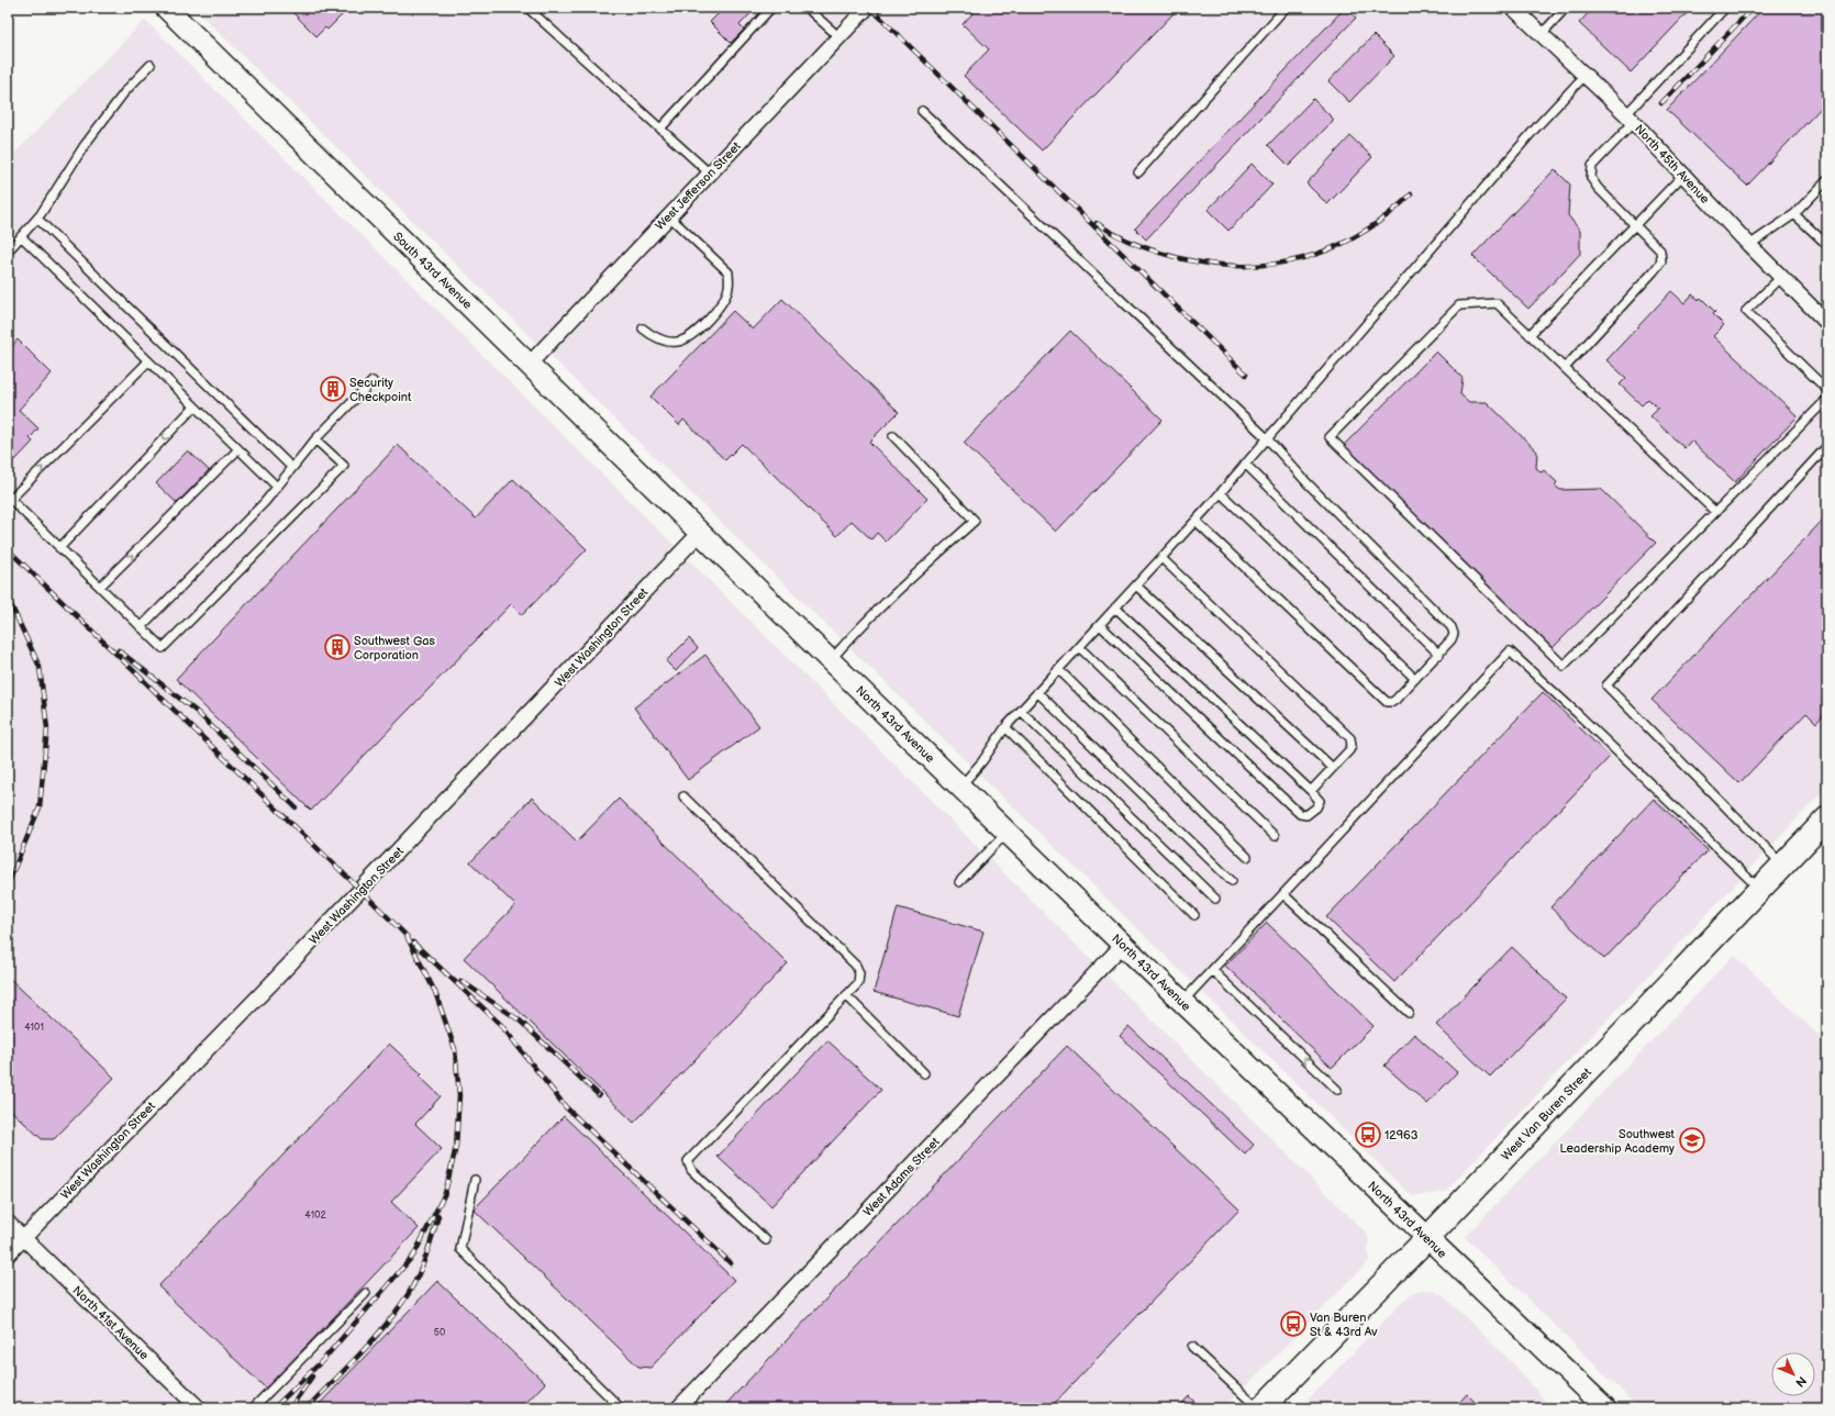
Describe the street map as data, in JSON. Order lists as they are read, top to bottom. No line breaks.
{"streets":{"main road":["South 43rd Avenue","North 43rd Avenue","West Van Buren Street"],"street":["North 45th Avenue","West Jefferson Street","West Washington Street","West Adams Street","North 41st Avenue"]},"crossings":[["West Jefferson Street","South 43rd Avenue"],["South 43rd Avenue","West Washington Street"],["South 43rd Avenue","North 43rd Avenue"],["West Washington Street","North 43rd Avenue"],["West Washington Street","North 41st Avenue"],["North 43rd Avenue","West Van Buren Street"],["North 43rd Avenue","West Adams Street"]],"places":{"building":["Security Checkpoint","Southwest Gas Corporation"],"bus stop":["12963","Van Buren St & 43rd Av"],"school or university":["Southwest Leadership Academy"]},"house_numbers":["4101","4102","50"],"north":"bottom right"}
